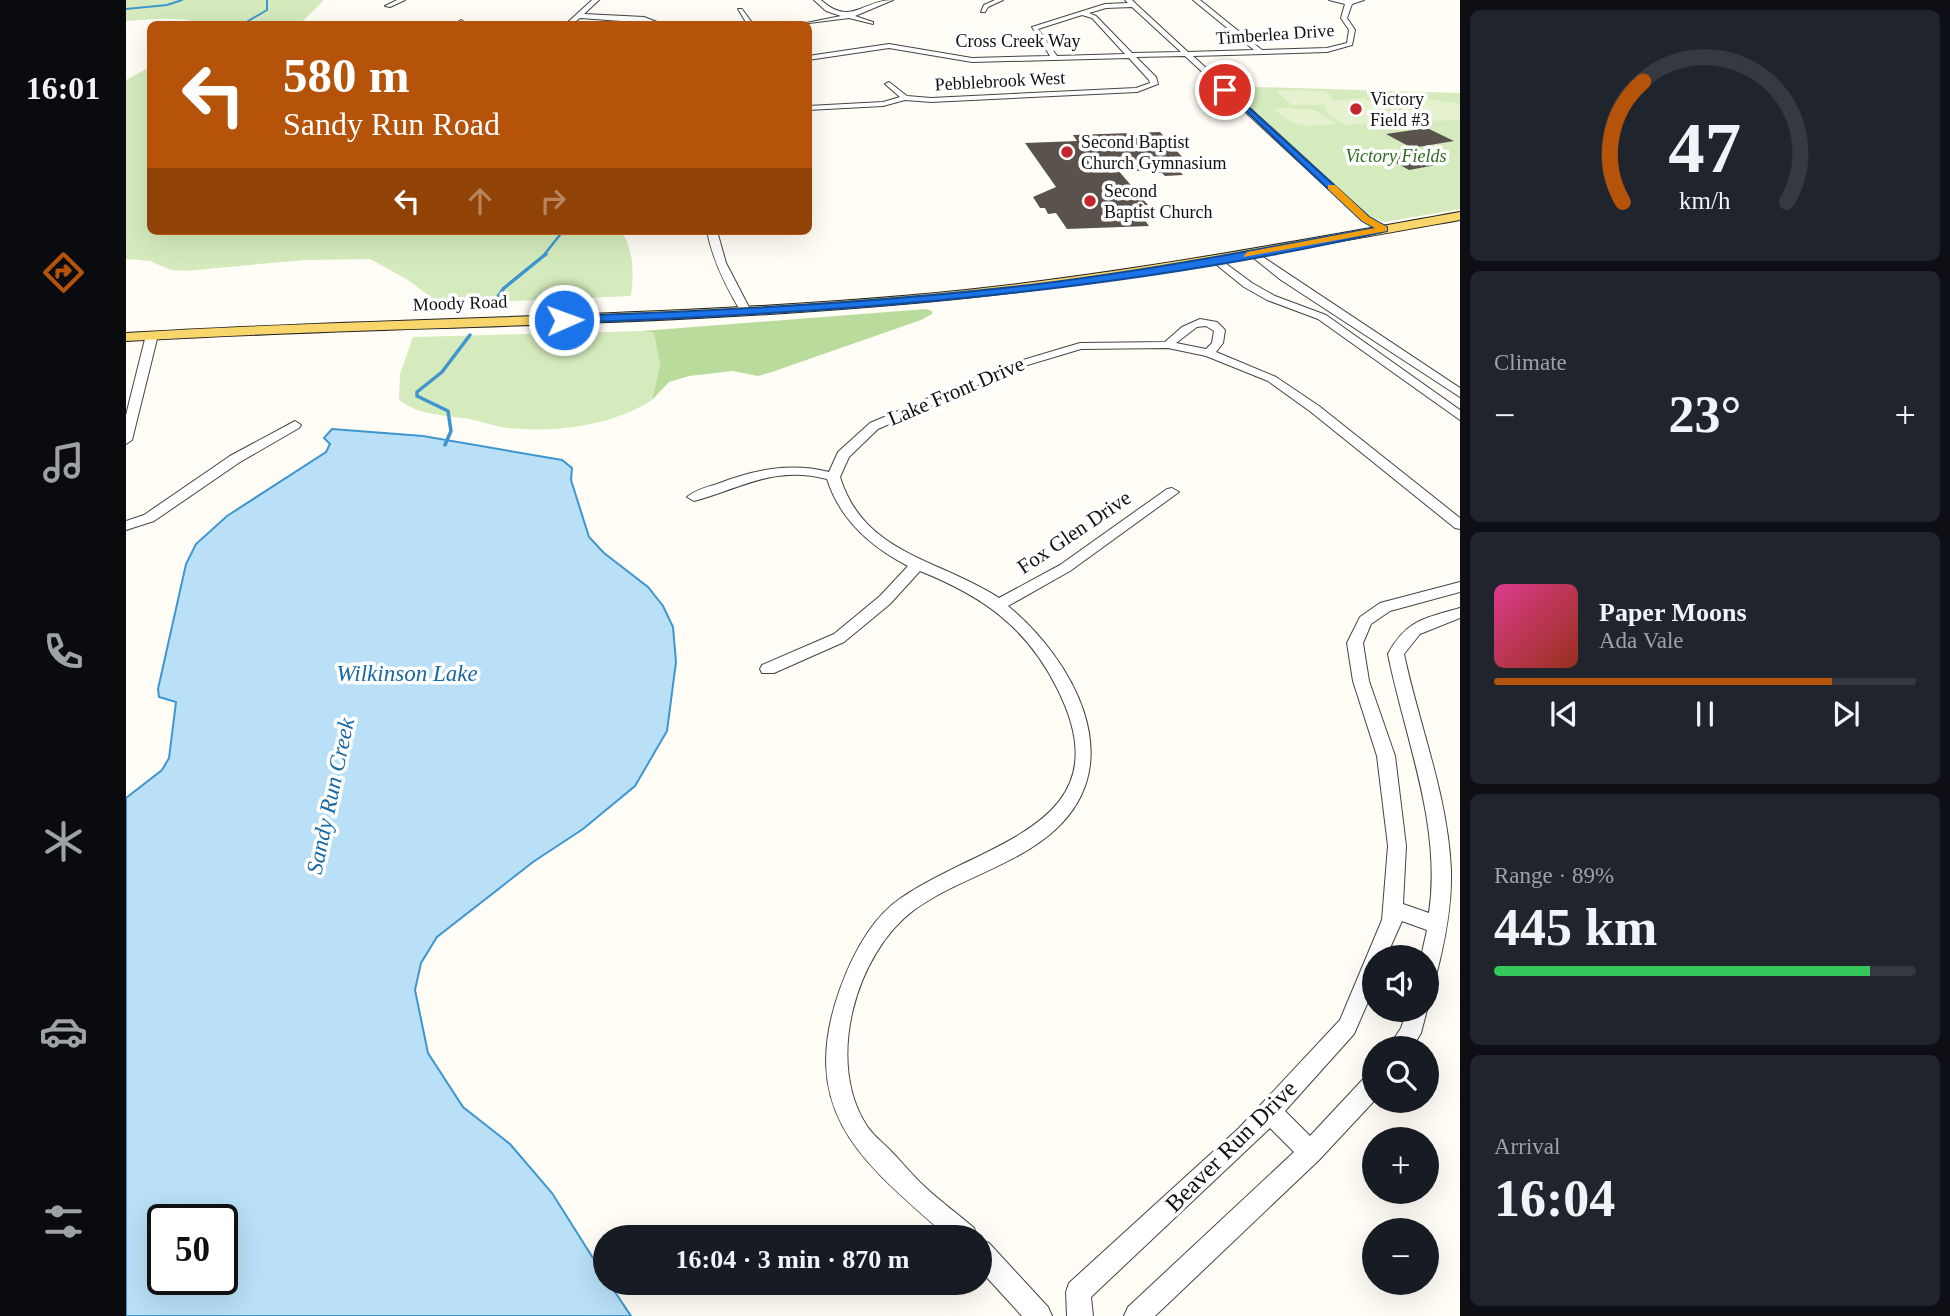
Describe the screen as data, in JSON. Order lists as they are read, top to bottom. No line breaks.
{"streets":{"main road":["Moody Road"],"street":["Timberlea Drive","Cross Creek Way","Pebblebrook West","Lake Front Drive","Fox Glen Drive","Beaver Run Drive"]},"crossings":[["Timberlea Drive","Cross Creek Way"],["Cross Creek Way","Pebblebrook West"]],"water":["Wilkinson Lake","Sandy Run Creek"],"parks":["Victory Fields"],"places":["Victory Field #3","Second Baptist Church Gymnasium","Second Baptist Church"],"page":{"tabs":"16:01","turn":["580 m","Sandy Run Road"],"tile":["Climate",["Range · 89%","445 km"],["Arrival","16:04"]],"heat":["−","23°","+"],"song":["Paper Moons","Ada Vale"],"map_buttons":["+","−"],"limit":"50","trip":"16:04 · 3 min · 870 m","gauge":["47","km/h"]}}
